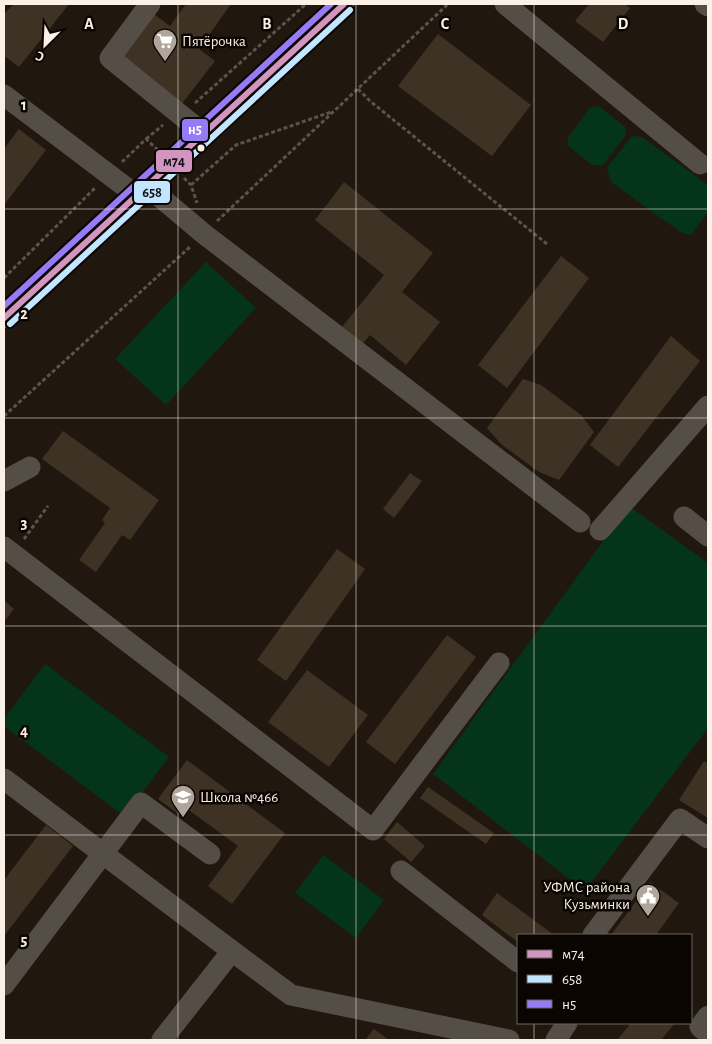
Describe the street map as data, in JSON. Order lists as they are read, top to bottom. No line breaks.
{"places":{"supermarket":["Пятёрочка"],"school or university":["Школа №466"],"public building":["УФМС района Кузьминки"]},"lines":["transit line м74","transit line н5","transit line 658"],"legend":["м74","658","н5"],"north":"bottom left","grid":{"columns":["A","B","C","D"],"rows":["1","2","3","4","5"]}}
